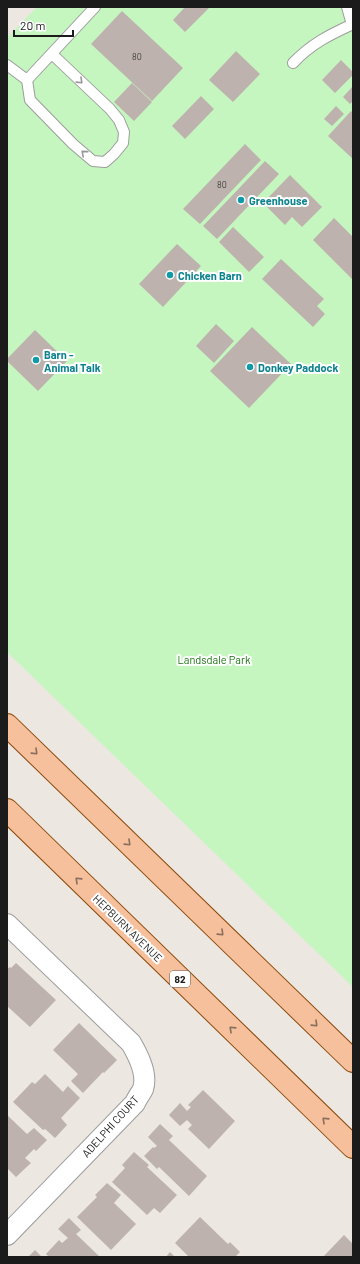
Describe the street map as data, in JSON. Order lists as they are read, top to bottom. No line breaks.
{"streets":{"main road":["HEPBURN AVENUE","82"],"street":["ADELPHI COURT"]},"parks":["Landsdale Park"],"places":["Greenhouse","Chicken Barn","Barn - Animal Talk","Donkey Paddock"],"house_numbers":["80","80"],"scale_bar":"20 m"}
